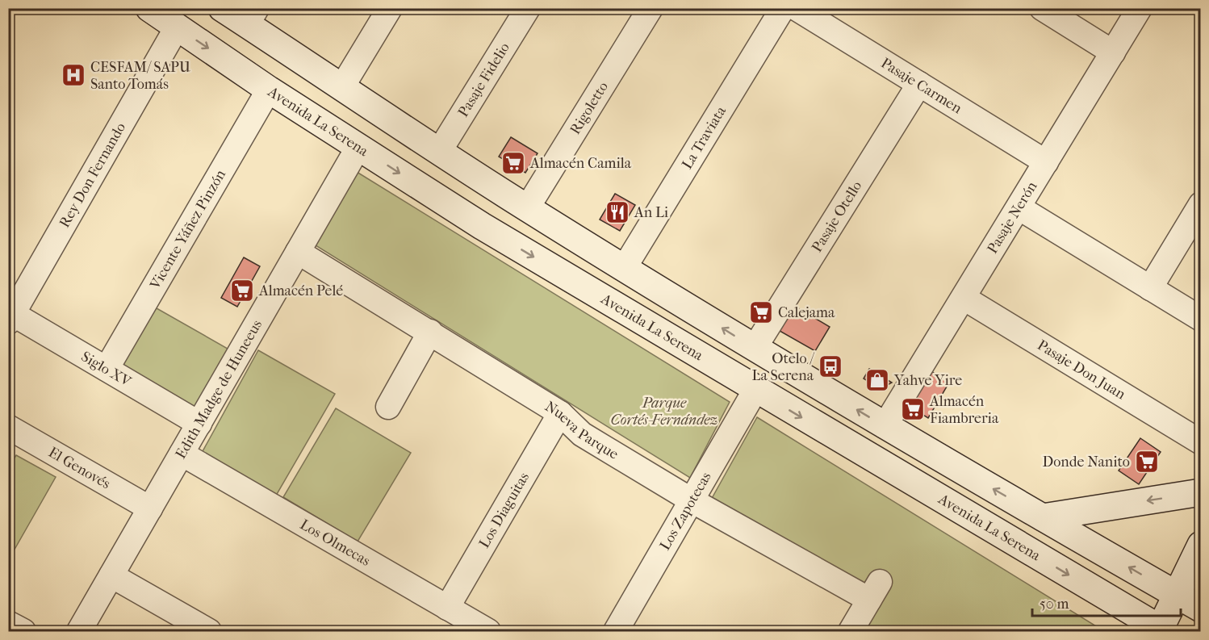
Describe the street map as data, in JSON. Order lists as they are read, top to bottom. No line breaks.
{"streets":{"main road":["Avenida La Serena"],"street":["Pasaje Fidelio","Pasaje Carmen","Rigoletto","La Traviata","Rey Don Fernando","Pasaje Otello","Pasaje Nerón","Vicente Yáñez Pinzón","Siglo XV","Pasaje Don Juan","Edith Madge de Huneeus","Nueva Parque","El Genovés","Los Diaguitas","Los Zapotecas","Los Olmecas"]},"crossings":[["Pasaje Carmen","Pasaje Otello"],["Pasaje Carmen","Pasaje Nerón"],["Avenida La Serena","Rey Don Fernando"],["Avenida La Serena","Vicente Yáñez Pinzón"],["Avenida La Serena","Edith Madge de Huneeus"],["Avenida La Serena","Los Zapotecas"],["Rey Don Fernando","Siglo XV"],["Pasaje Nerón","Pasaje Don Juan"],["Vicente Yáñez Pinzón","Siglo XV"],["Siglo XV","Edith Madge de Huneeus"],["Edith Madge de Huneeus","Nueva Parque"],["Edith Madge de Huneeus","El Genovés"],["Edith Madge de Huneeus","Los Olmecas"],["Nueva Parque","Los Diaguitas"],["Nueva Parque","Los Zapotecas"],["Los Diaguitas","Los Olmecas"]],"parks":["Parque Cortés-Fernández"],"places":{"hospital":["CESFAM/ SAPU Santo Tomás"],"supermarket":["Almacén Camila","Almacén Pelé","Calejama","Almacén Fiambreria","Donde Nanito"],"restaurant":["An Li"],"bus stop":["Otelo / La Serena"],"shop":["Yahve Yire"]},"scale_bar":"50 m"}
